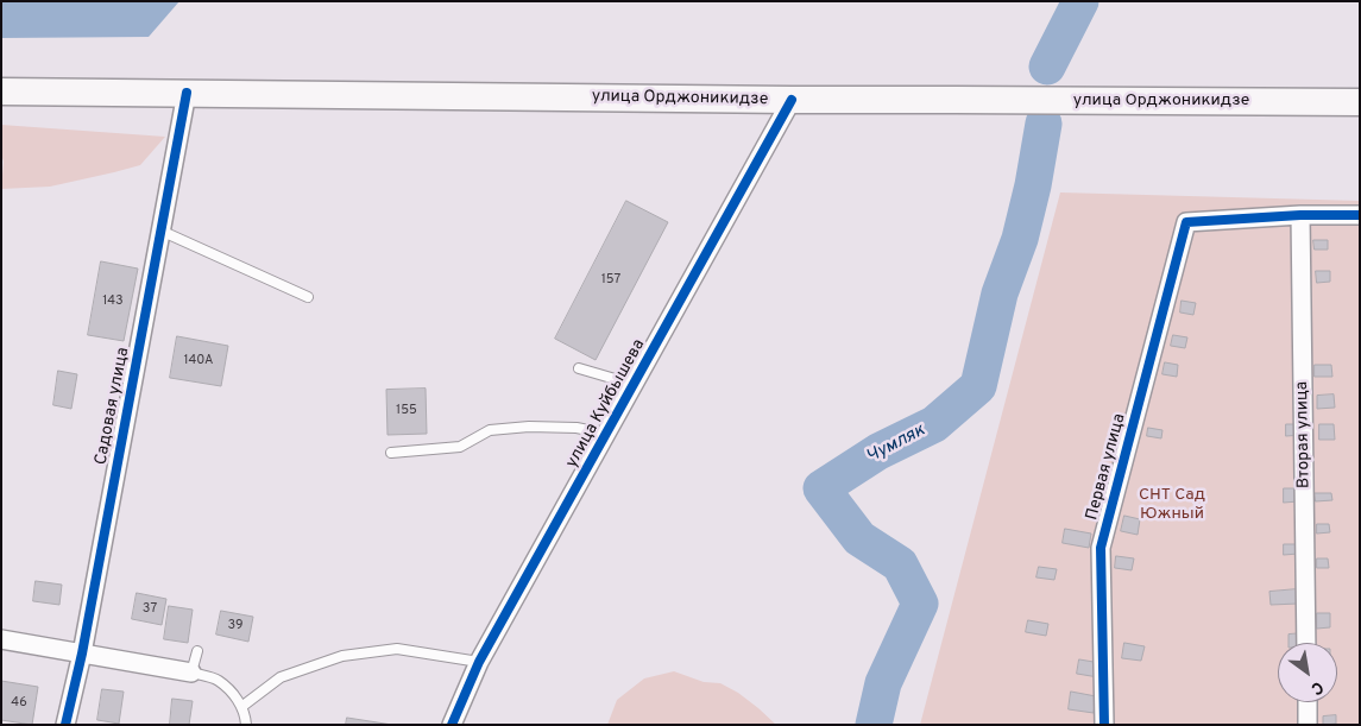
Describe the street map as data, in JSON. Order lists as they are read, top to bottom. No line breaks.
{"streets":{"main road":["улица Орджоникидзе"],"street":["улица Куйбышева","Садовая улица","Вторая улица","Первая улица"]},"crossings":[["улица Орджоникидзе","улица Куйбышева"],["улица Орджоникидзе","Садовая улица"],["Вторая улица","Первая улица"]],"water":["Чумляк"],"parks":["СНТ Сад Южный"],"house_numbers":["157","143","140А","155","37","39","46"],"north":"bottom right"}
